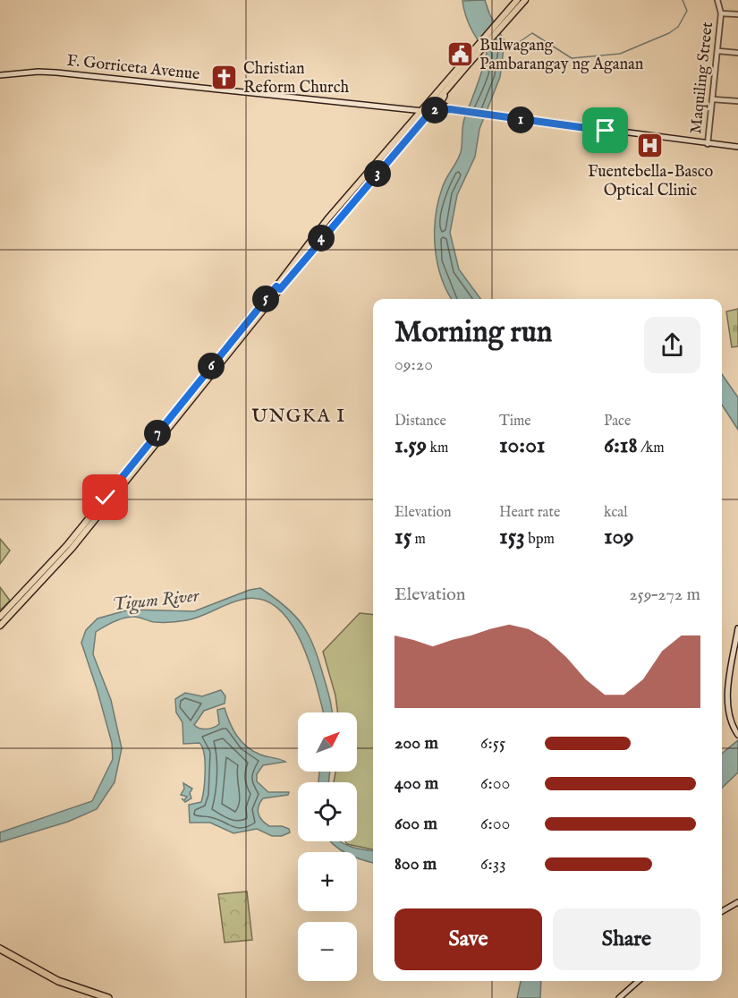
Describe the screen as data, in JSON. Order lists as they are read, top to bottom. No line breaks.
{"streets":{"main road":["F. Gorriceta Avenue"],"street":["Maquiling Street"]},"districts":["UNGKA I"],"water":["Tigum River"],"places":{"public building":["Bulwagang Pambarangay ng Aganan"],"church":["Christian Reform Church"],"hospital":["Fuentebella-Basco Optical Clinic"]},"north":"top right","page":{"pins":["2","1","3","4","5","6","7"],"heading":["Morning run","09:20"],"stats":[["Distance","1.59 km"],["Time","10:01"],["Pace","6:18 /km"],["Elevation","15 m"],["Heart rate","153 bpm"],["kcal","109"]],"chart":["Elevation","259–272 m"],"map_buttons":["+","−"],"list":[{"name":"200 m","note":"6:55"},{"name":"400 m","note":"6:00"},{"name":"600 m","note":"6:00"},{"name":"800 m","note":"6:33"}],"buttons":["Save","Share"]}}
